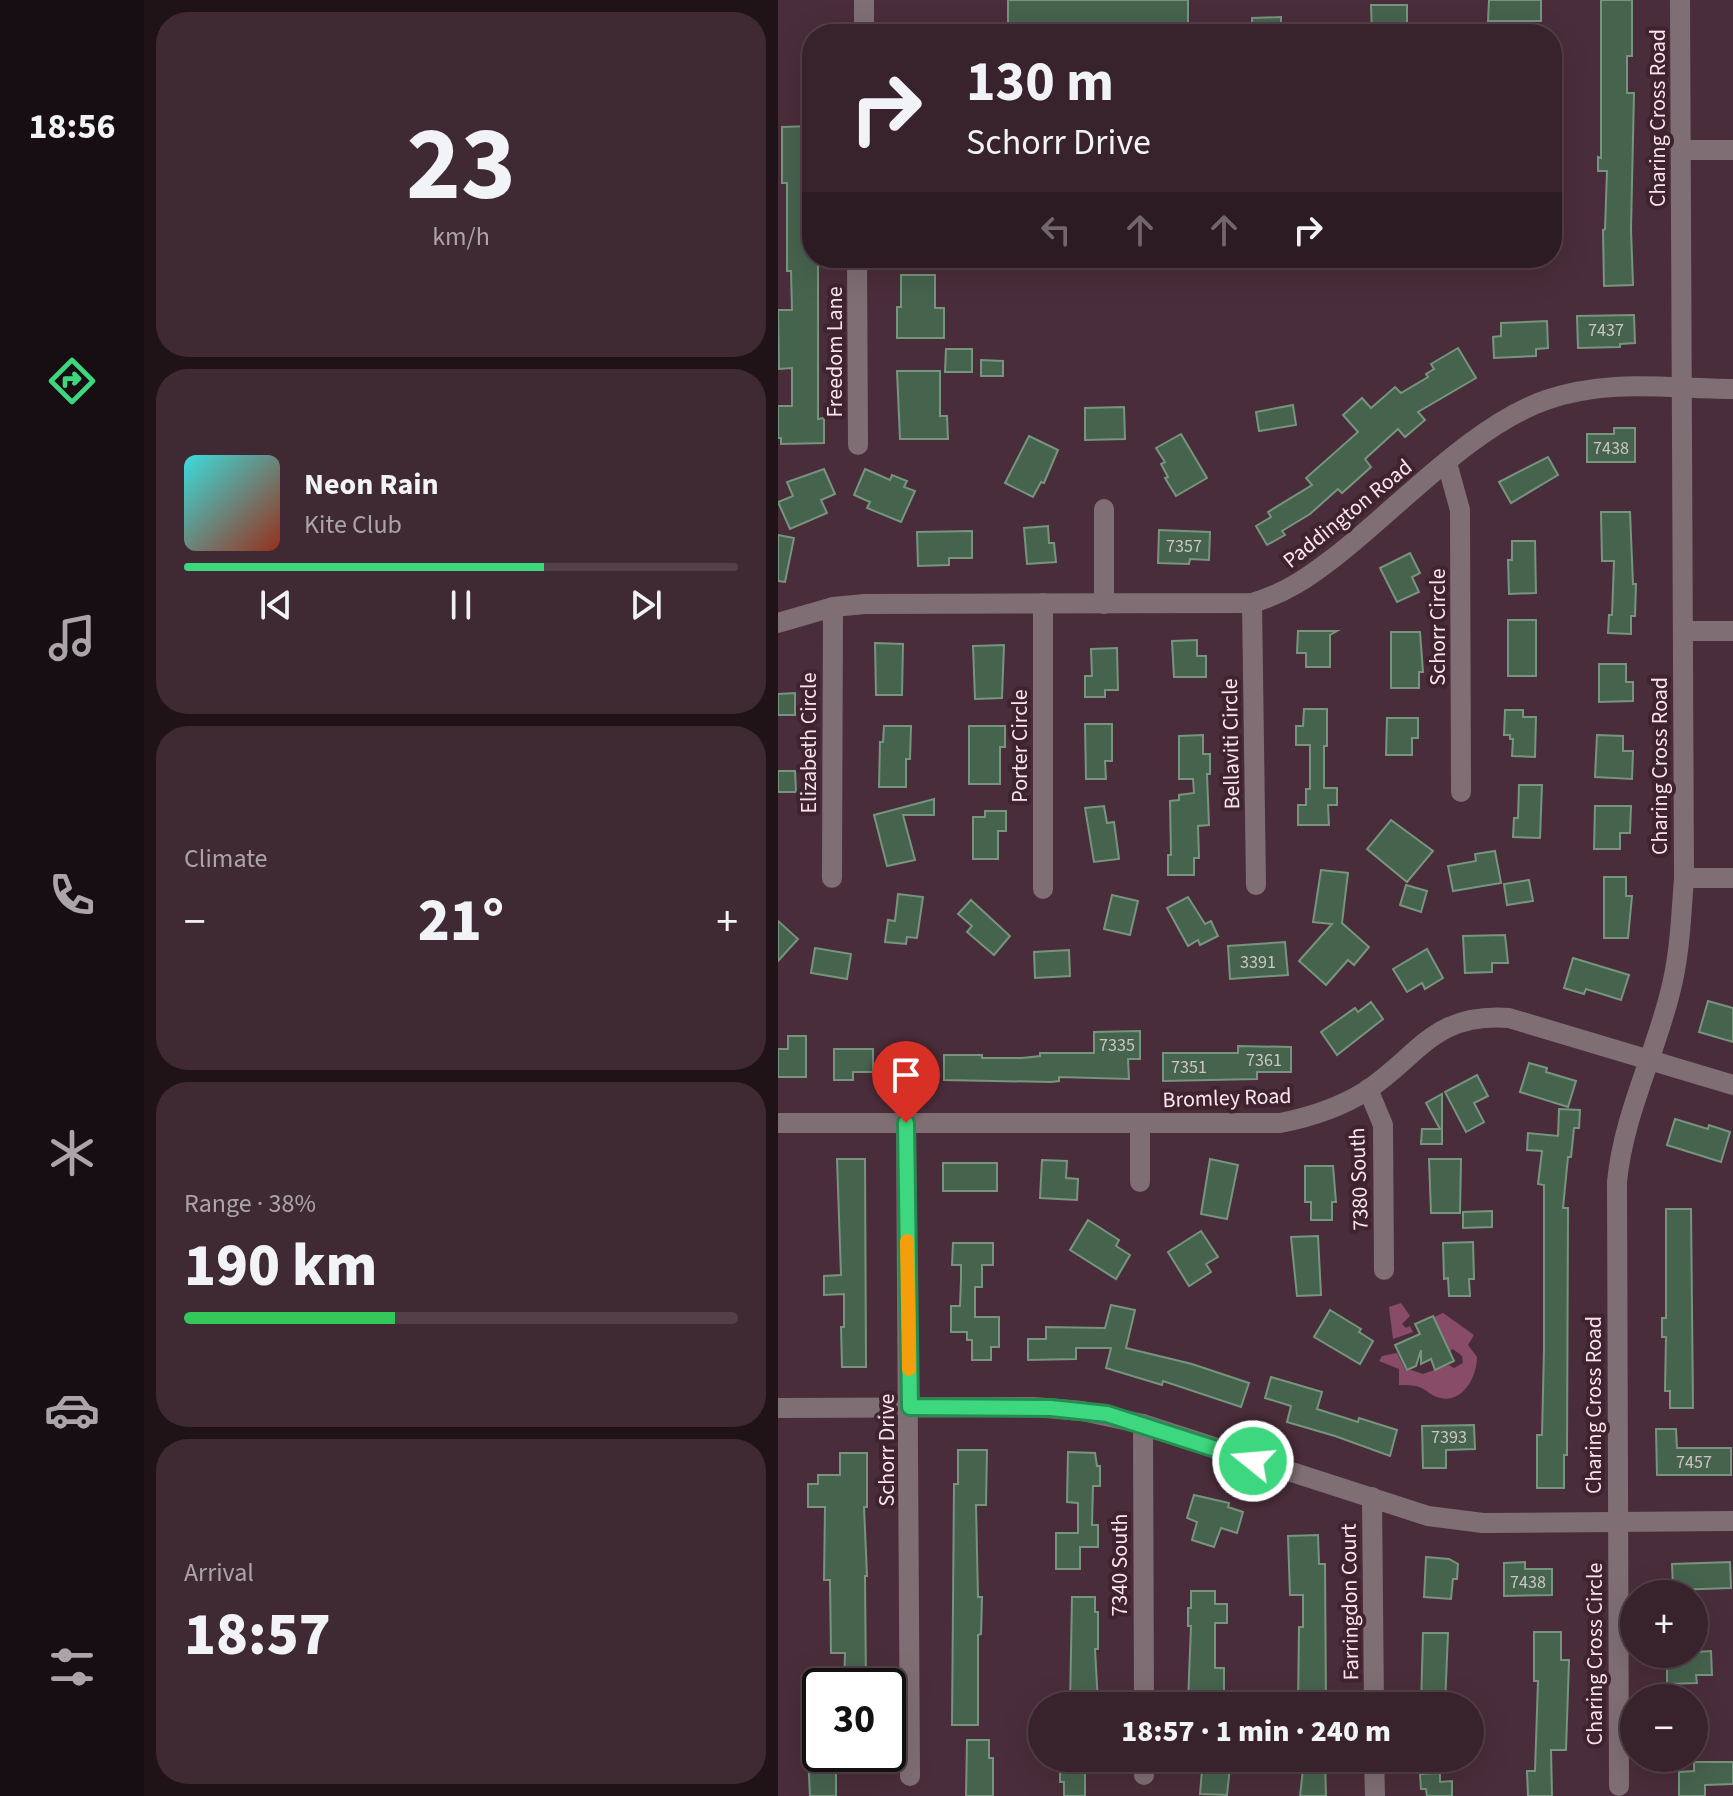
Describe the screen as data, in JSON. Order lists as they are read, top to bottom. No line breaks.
{"streets":{"street":["Charing Cross Road","Freedom Lane","Paddington Road","Schorr Circle","Elizabeth Circle","Bellaviti Circle","Porter Circle","Bromley Road","7380 South","Schorr Drive","7340 South","Farringdon Court","Charing Cross Circle"]},"crossings":[["Charing Cross Road","Paddington Road"],["Charing Cross Road","Bromley Road"],["Charing Cross Road","Charing Cross Circle"],["Paddington Road","Schorr Circle"],["Paddington Road","Elizabeth Circle"],["Paddington Road","Bellaviti Circle"],["Paddington Road","Porter Circle"],["Bromley Road","7380 South"],["Bromley Road","Schorr Drive"]],"house_numbers":["7437","7438","7357","3391","7335","7361","7351","7393","7457","7438"],"page":{"tabs":"18:56","tile":[["23","km/h"],"Climate",["Range · 38%","190 km"],["Arrival","18:57"]],"turn":["130 m","Schorr Drive"],"song":["Neon Rain","Kite Club"],"heat":["−","21°","+"],"map_buttons":["+","−"],"limit":"30","trip":"18:57 · 1 min · 240 m"}}
